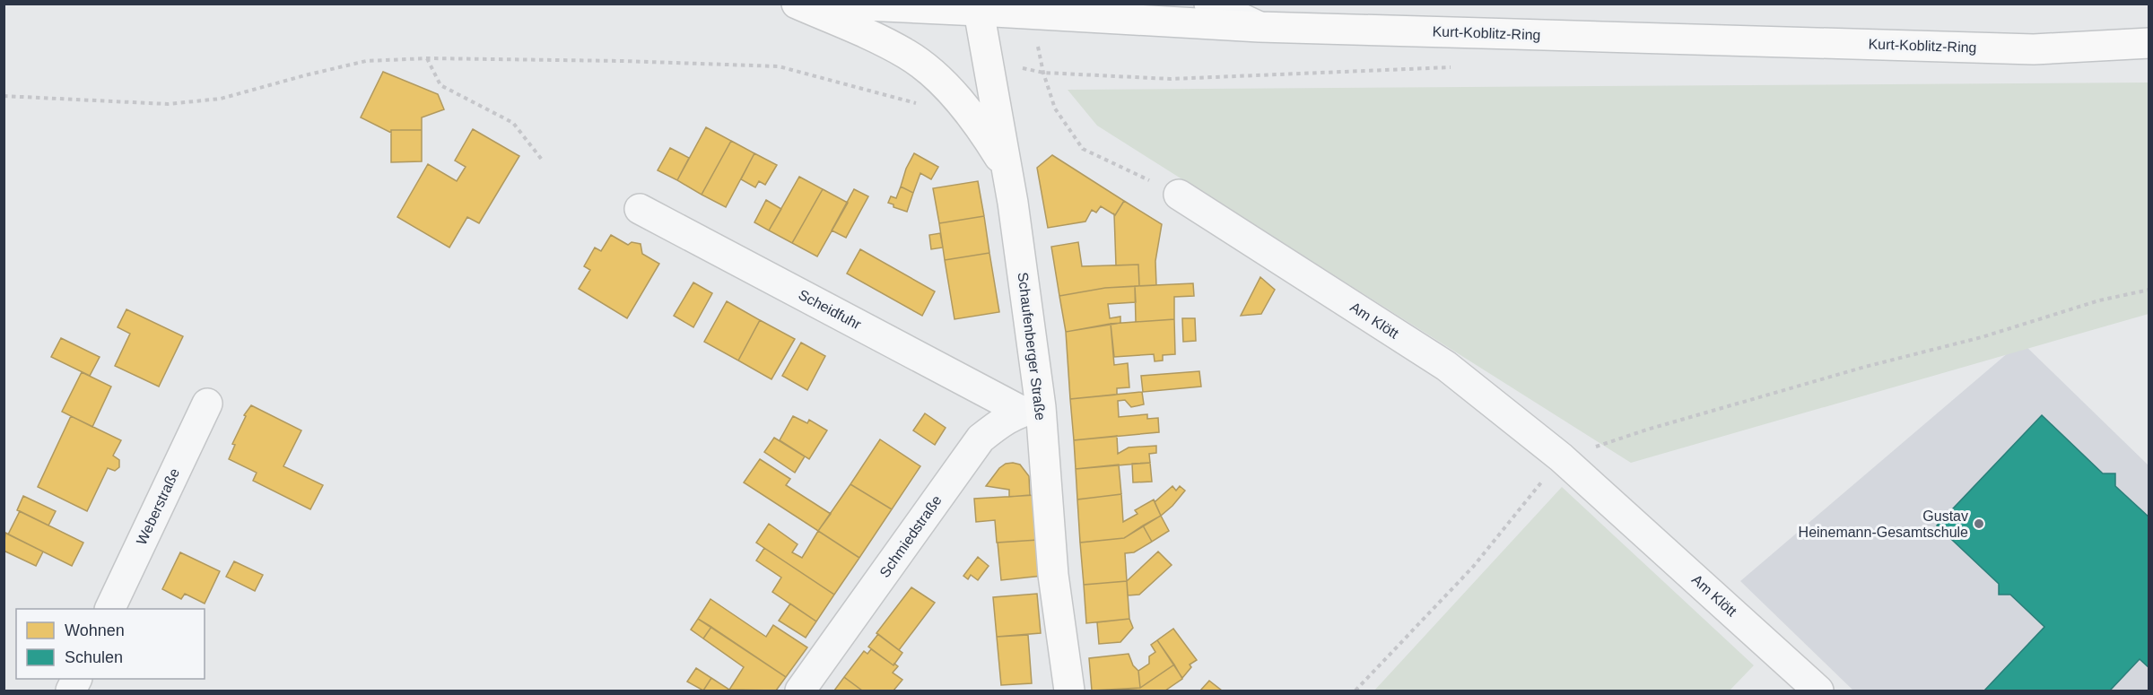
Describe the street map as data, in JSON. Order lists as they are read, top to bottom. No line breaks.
{"streets":{"main road":["Kurt-Koblitz-Ring","Schaufenberger Straße"],"street":["Scheidfuhr","Am Klött","Weberstraße","Schmiedstraße"]},"crossings":[["Kurt-Koblitz-Ring","Schaufenberger Straße"],["Scheidfuhr","Schaufenberger Straße"],["Scheidfuhr","Schmiedstraße"],["Schaufenberger Straße","Schmiedstraße"]],"places":["Gustav Heinemann-Gesamtschule"],"legend":["Wohnen","Schulen"]}
